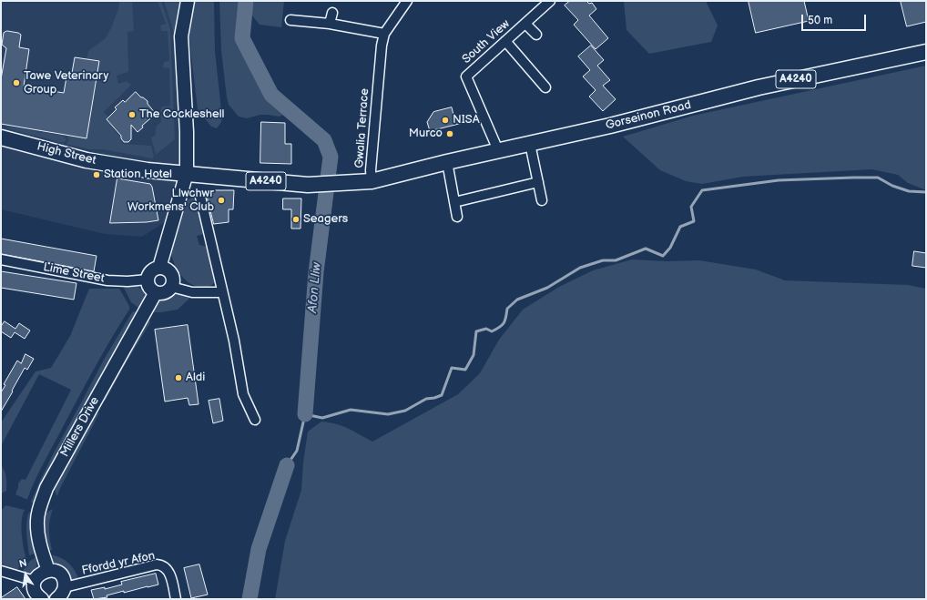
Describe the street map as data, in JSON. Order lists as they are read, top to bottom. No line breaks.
{"streets":{"main road":["A4240","Gorseinon Road","High Street"],"street":["South View","Gwalia Terrace","Lime Street","Millers Drive","Ffordd yr Afon"]},"crossings":[["South View","Gorseinon Road"],["Gorseinon Road","Gwalia Terrace"],["Gorseinon Road","High Street"],["Gwalia Terrace","High Street"],["Lime Street","Millers Drive"]],"water":["Afon Lliw"],"places":["Tawe Veterinary Group","The Cockleshell","NISA","Murco","Station Hotel","Llwchwr Workmens' Club","Seagers","Aldi"],"scale_bar":"50 m","north":"top"}
